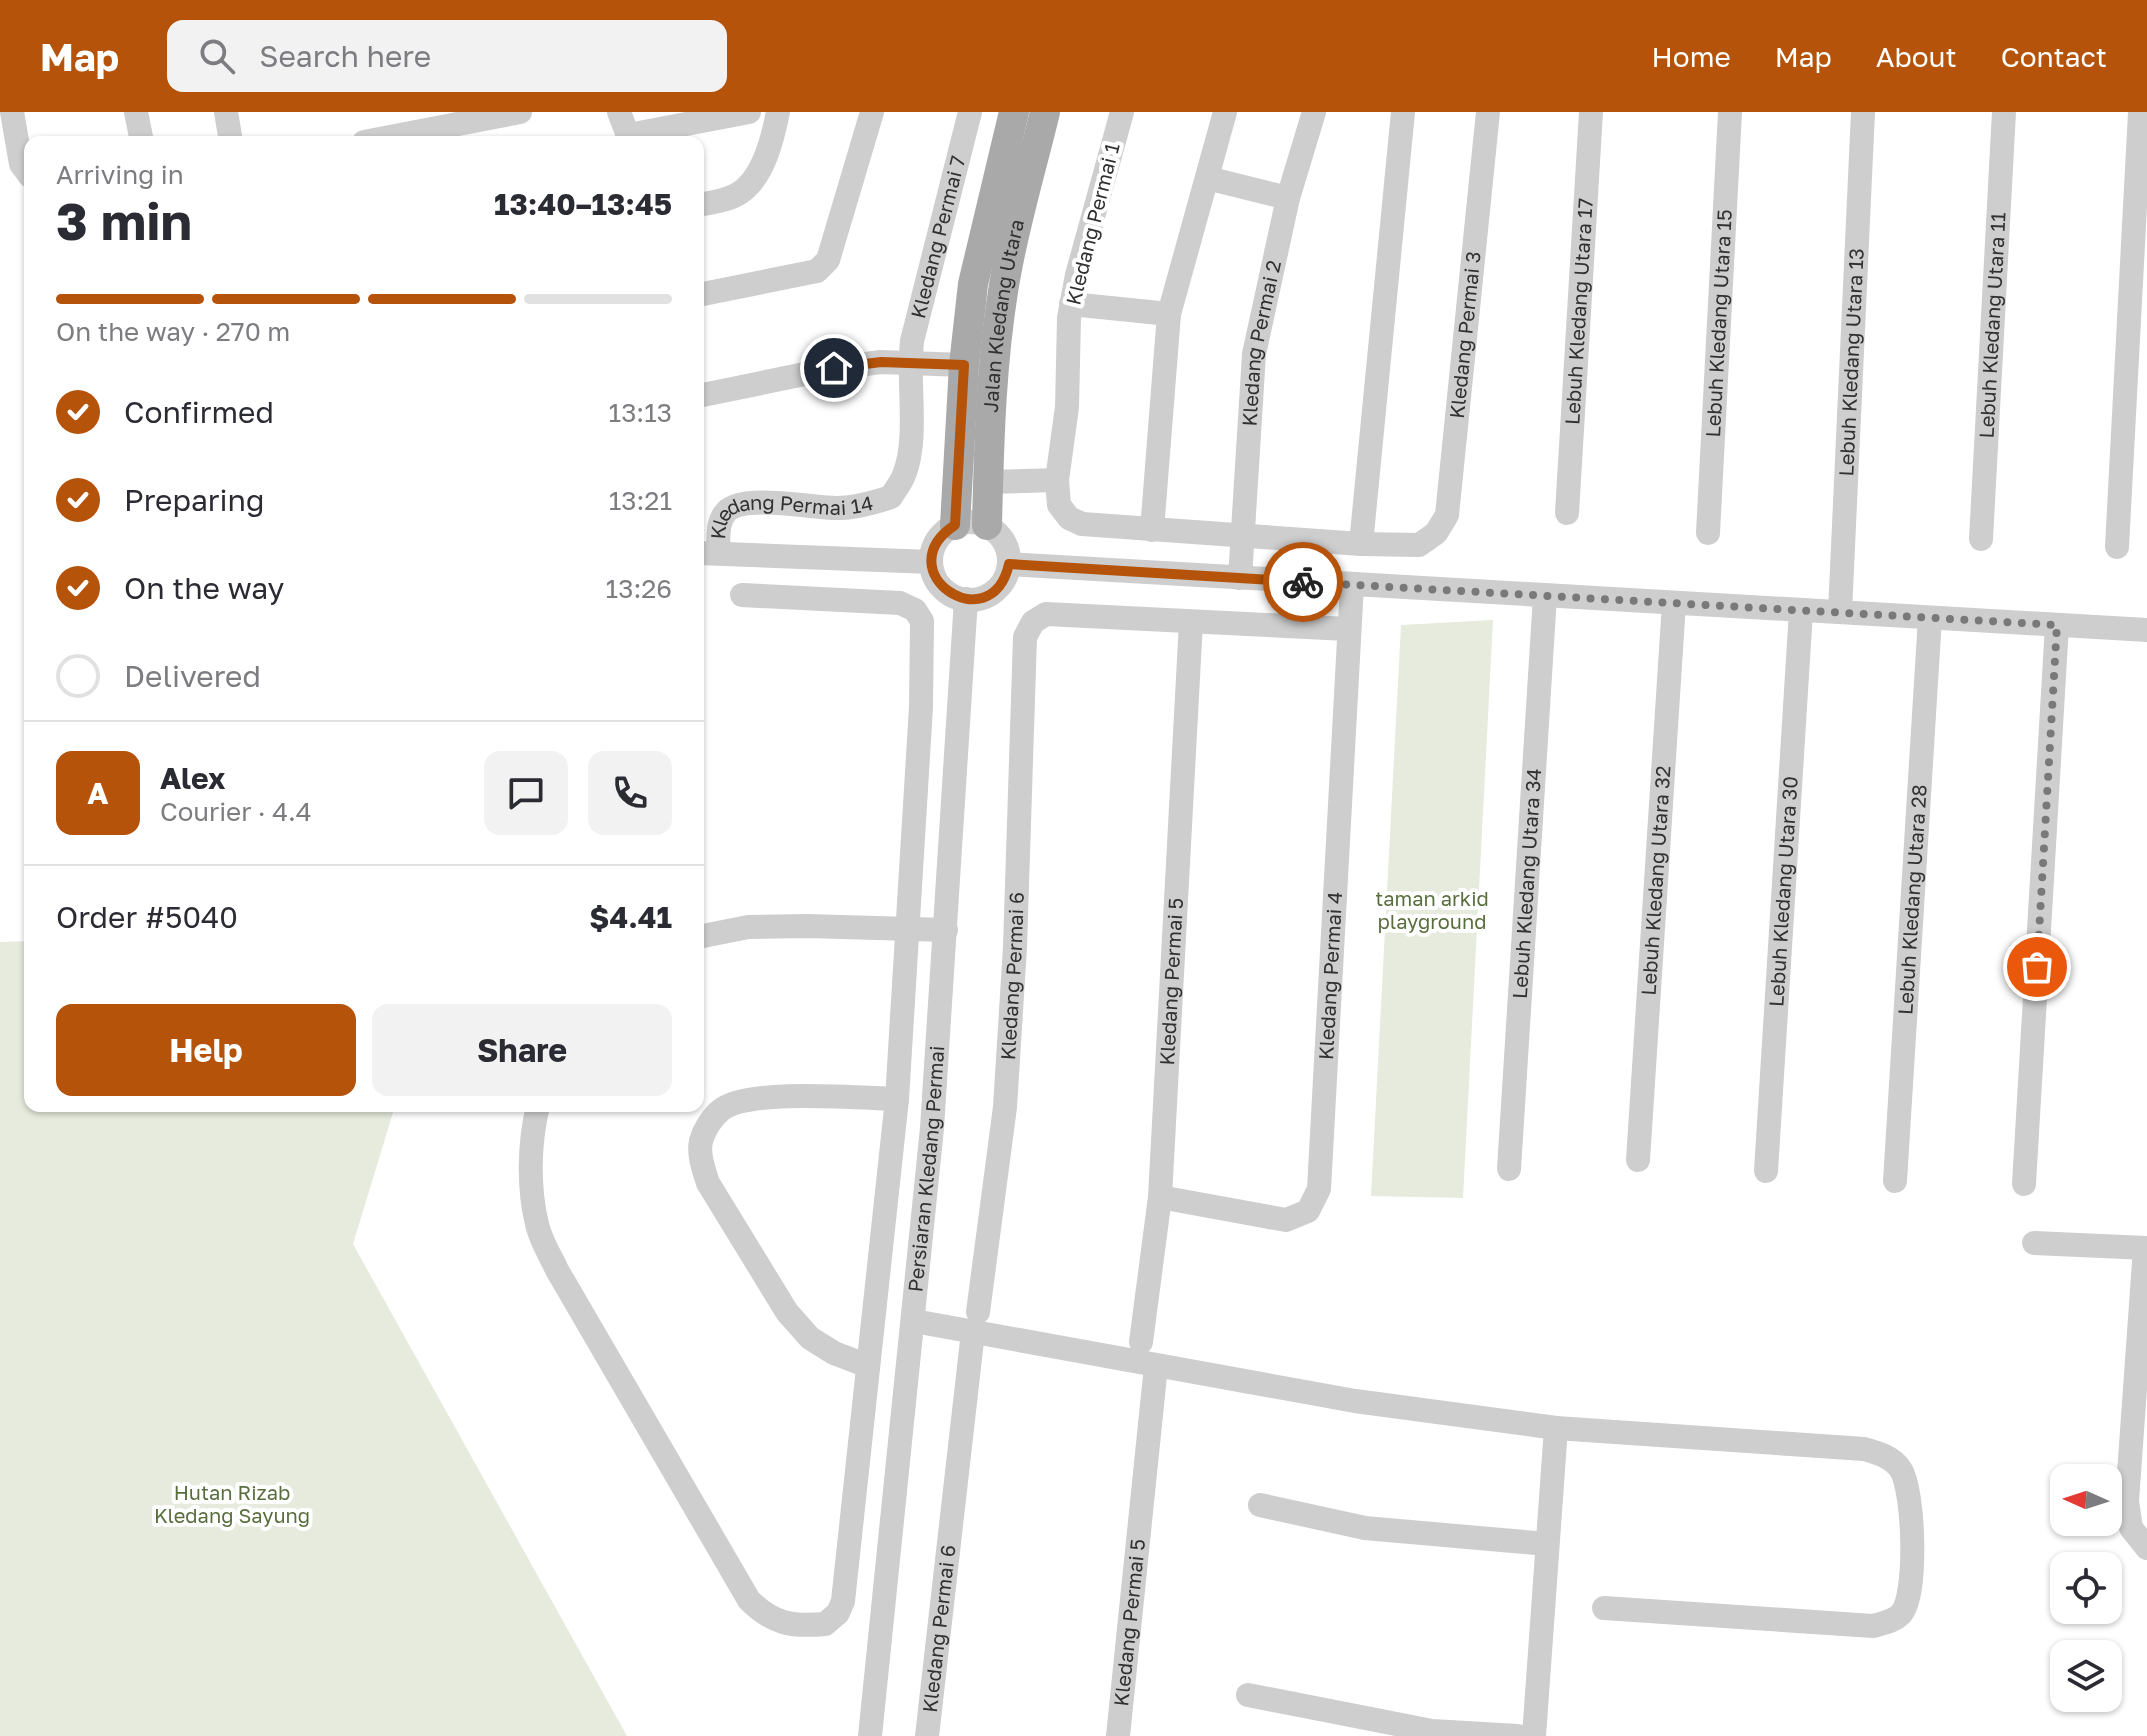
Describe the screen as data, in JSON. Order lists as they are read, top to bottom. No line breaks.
{"streets":{"main road":["Jalan Kledang Utara"],"street":["Kledang Permai 1","Kledang Permai 7","Lebuh Kledang Utara 17","Lebuh Kledang Utara 15","Lebuh Kledang Utara 11","Kledang Permai 3","Kledang Permai 2","Lebuh Kledang Utara 13","Kledang Permai 14","Lebuh Kledang Utara 32","Lebuh Kledang Utara 34","Lebuh Kledang Utara 30","Lebuh Kledang Utara 28","Kledang Permai 4","Kledang Permai 6","Kledang Permai 5","Persiaran Kledang Permai"]},"crossings":[["Kledang Permai 7","Kledang Permai 14"],["Jalan Kledang Utara","Kledang Permai 14"],["Jalan Kledang Utara","Persiaran Kledang Permai"],["Kledang Permai 14","Persiaran Kledang Permai"],["Kledang Permai 4","Kledang Permai 5"],["Kledang Permai 6","Kledang Permai 5"]],"parks":["taman arkid playground","Hutan Rizab Kledang Sayung"],"north":"left","page":{"header":"Map","search":"Search here","nav":["Home","Map","About","Contact"],"heading":["3 min","Arriving in","13:40–13:45"],"panel":["Alex","Courier · 4.4","Order #5040","$4.41"],"bar":"On the way · 270 m","list":[["Confirmed","13:13"],["Preparing","13:21"],["On the way","13:26"],"Delivered"],"round":"A","buttons":["Help","Share"]}}
